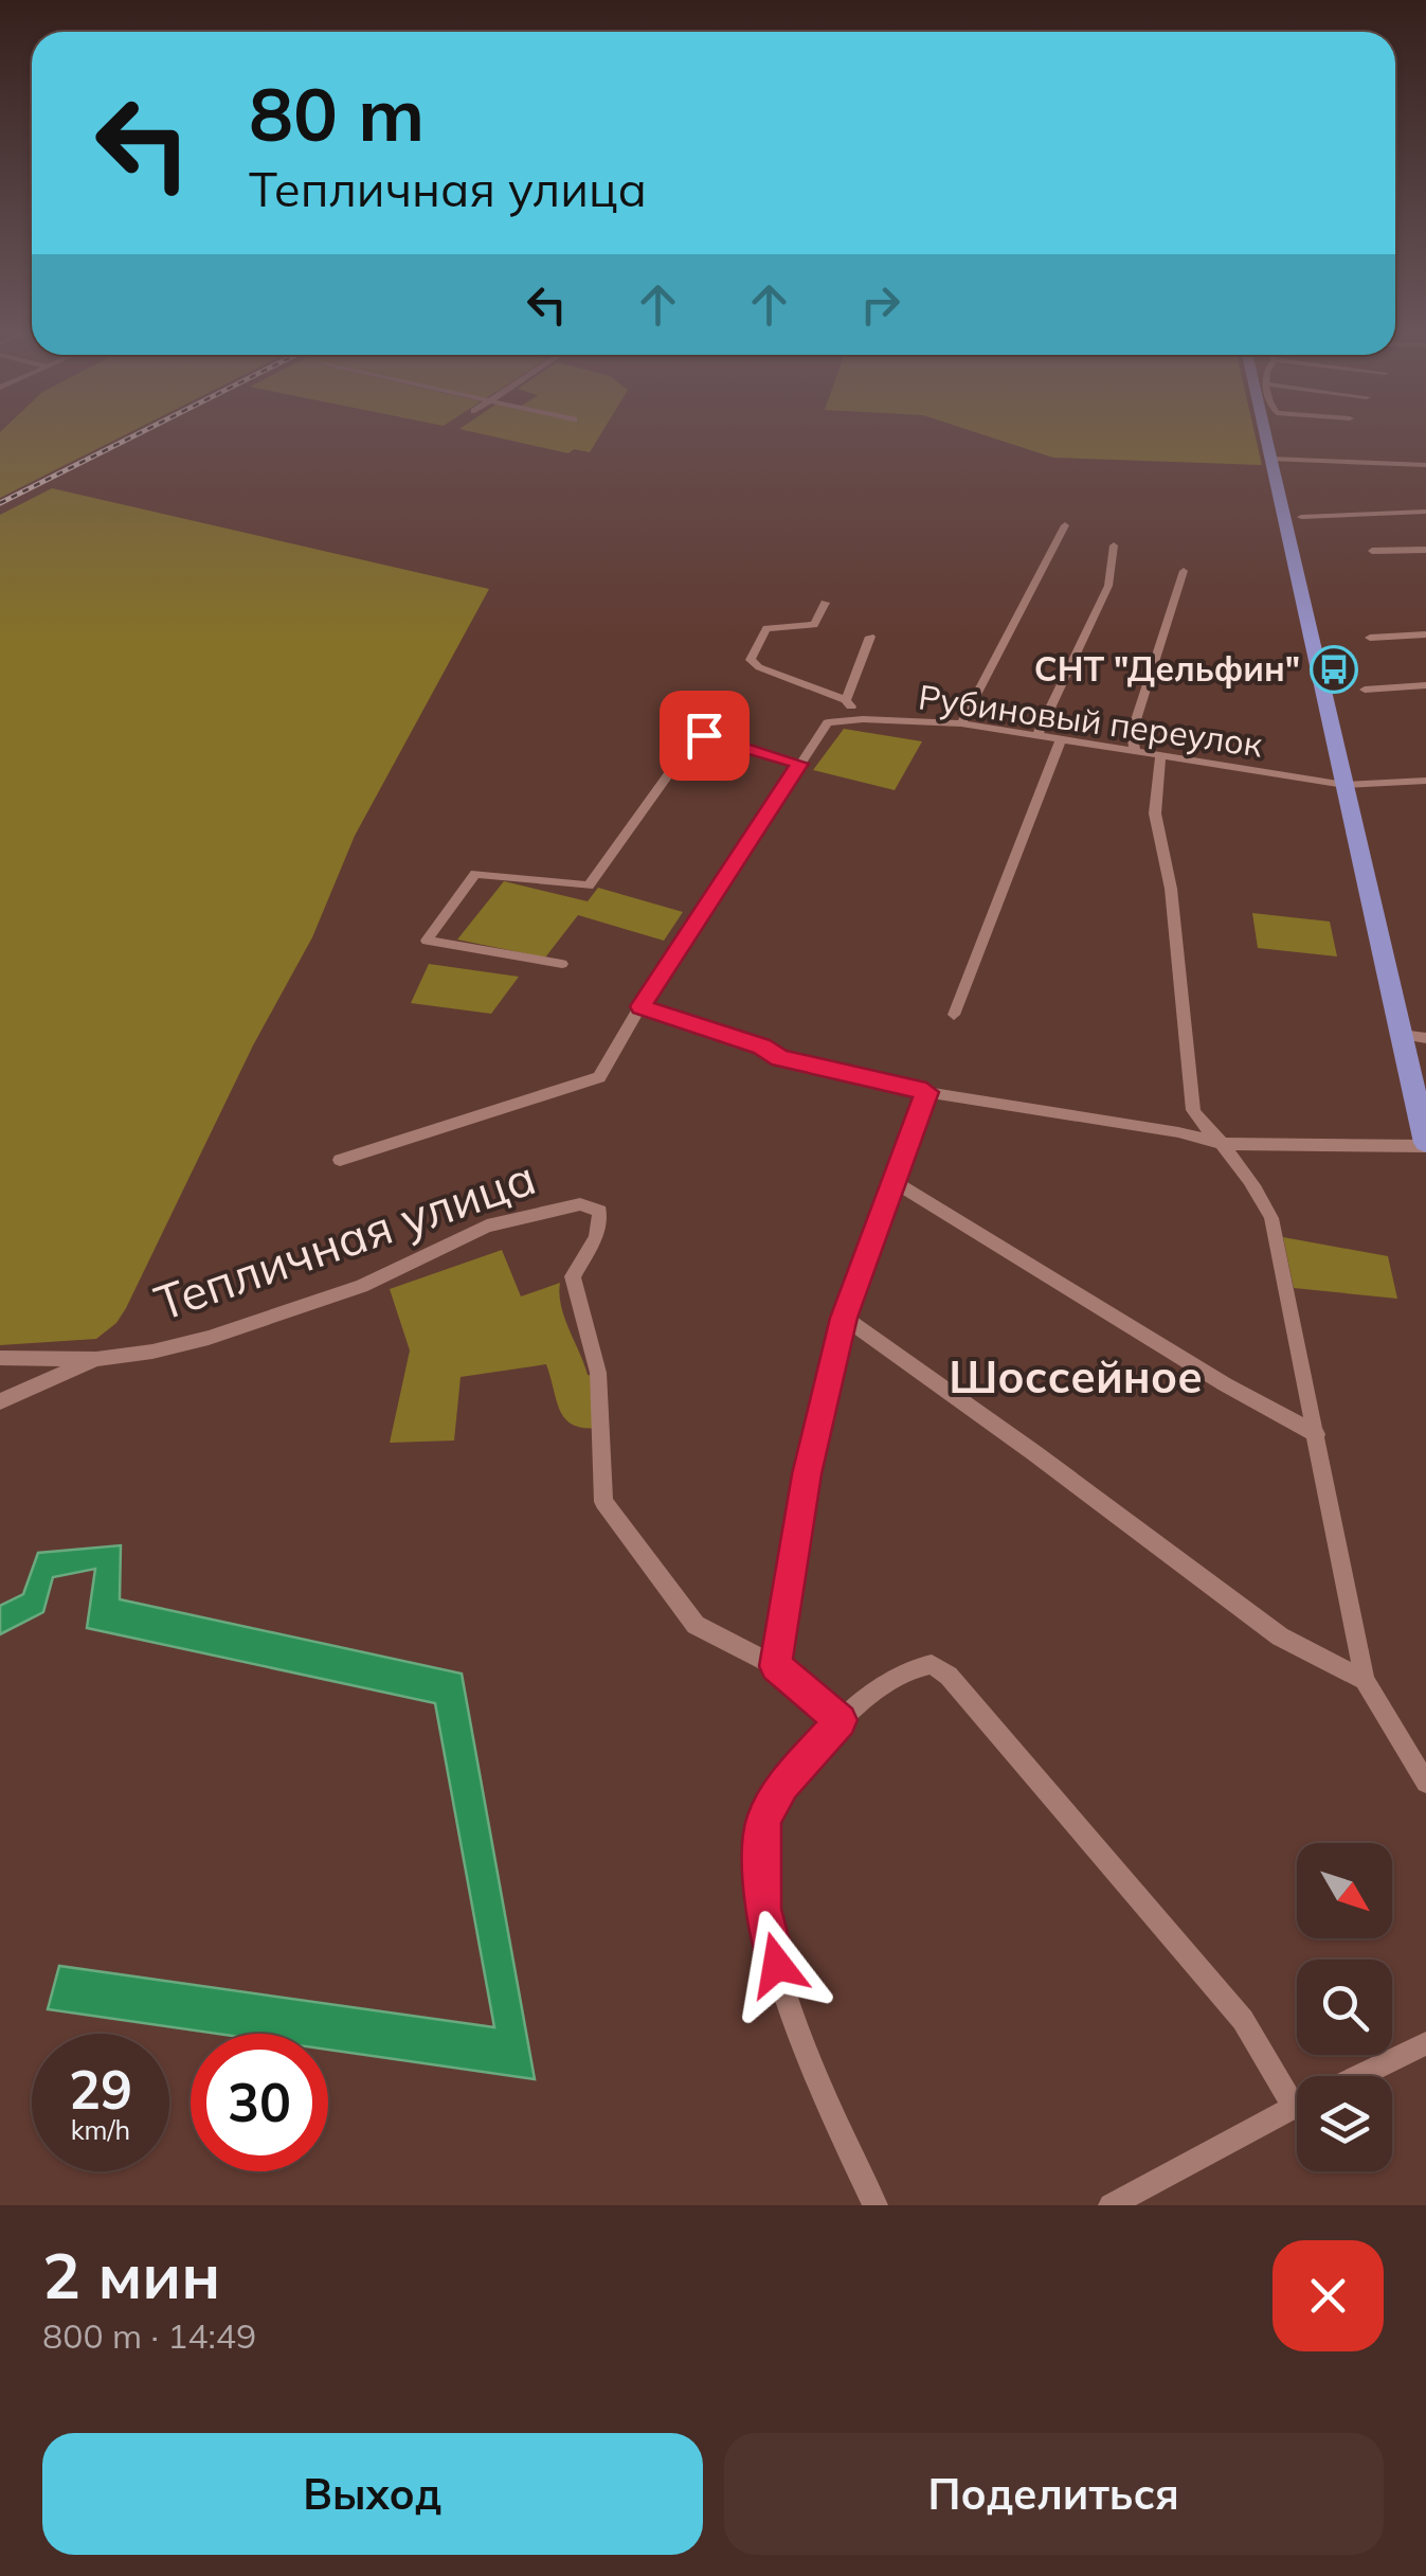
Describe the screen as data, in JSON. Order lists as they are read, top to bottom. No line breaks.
{"streets":{"street":["Рубиновый переулок","Тепличная улица"]},"districts":["Шоссейное"],"places":{"bus stop":["СНТ \"Дельфин\""]},"north":"bottom right","page":{"turn":["80 m","Тепличная улица"],"speed":"29 km/h","limit":"30","heading":["2 мин","800 m · 14:49"],"buttons":["Выход","Поделиться"]}}
